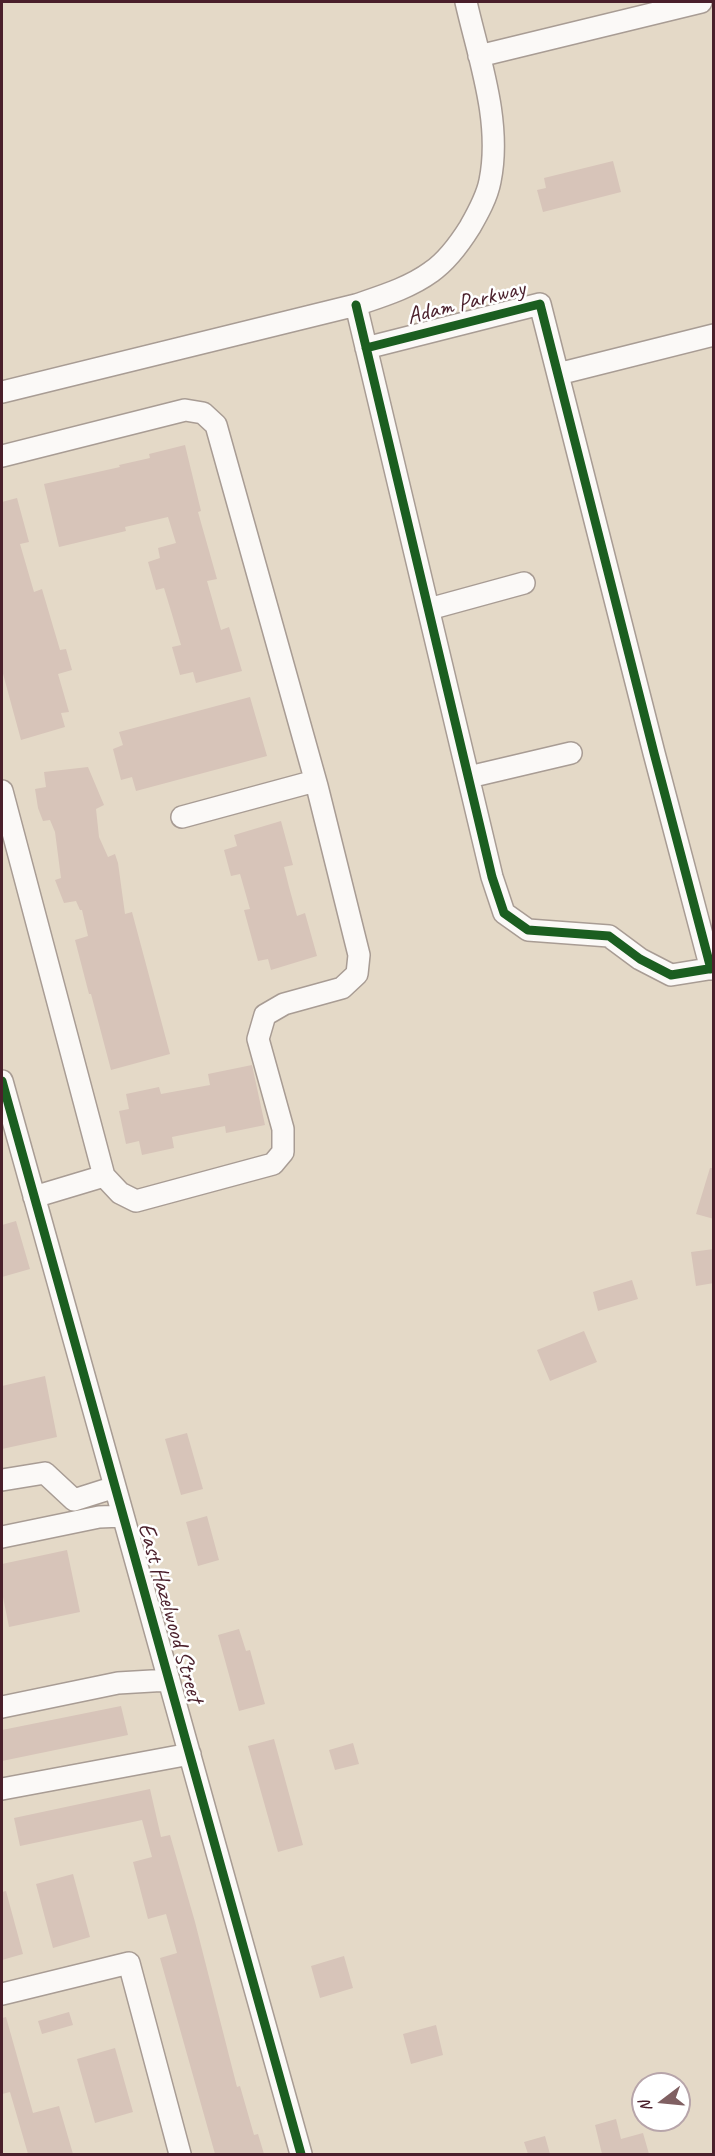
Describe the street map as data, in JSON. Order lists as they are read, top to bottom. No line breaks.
{"streets":{"street":["Adam Parkway","East Hazelwood Street"]},"north":"left"}
